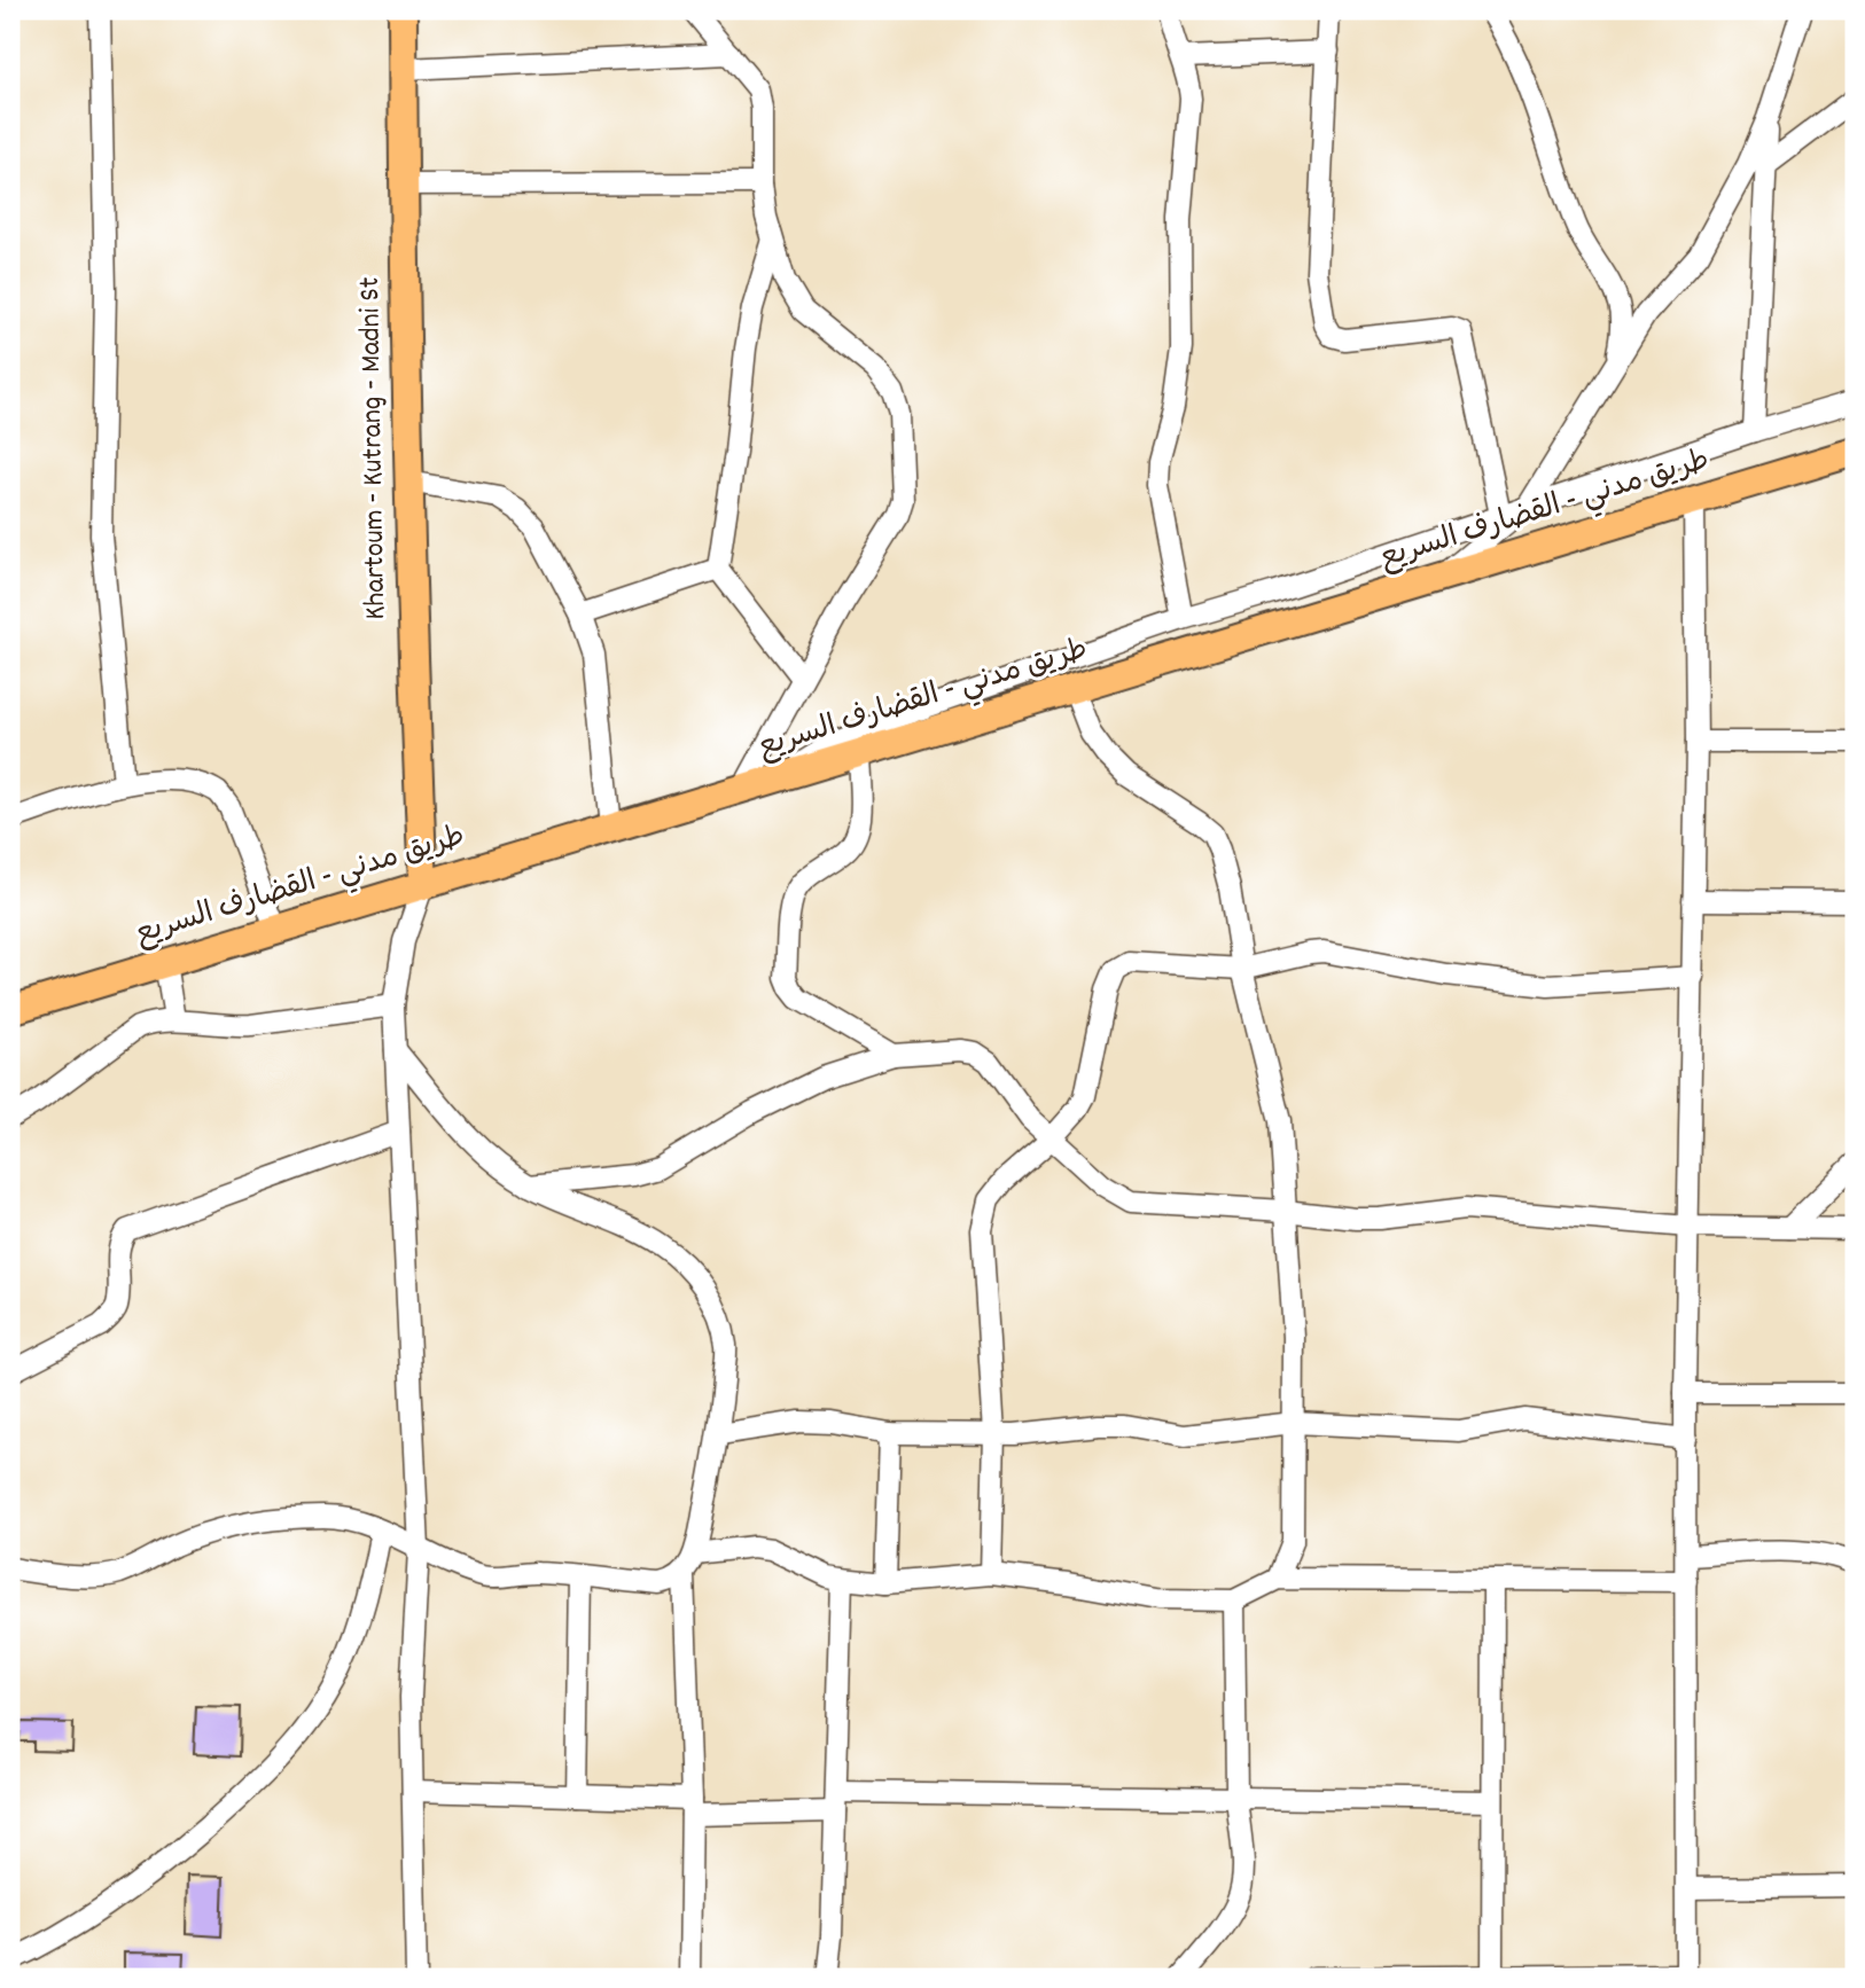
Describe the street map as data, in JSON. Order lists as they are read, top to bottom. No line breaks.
{"streets":{"highway":["Khartoum - Kutrang - Madni St","طريق مدني - القضارف السريع"]},"crossings":[["Khartoum - Kutrang - Madni St","طريق مدني - القضارف السريع"]]}
